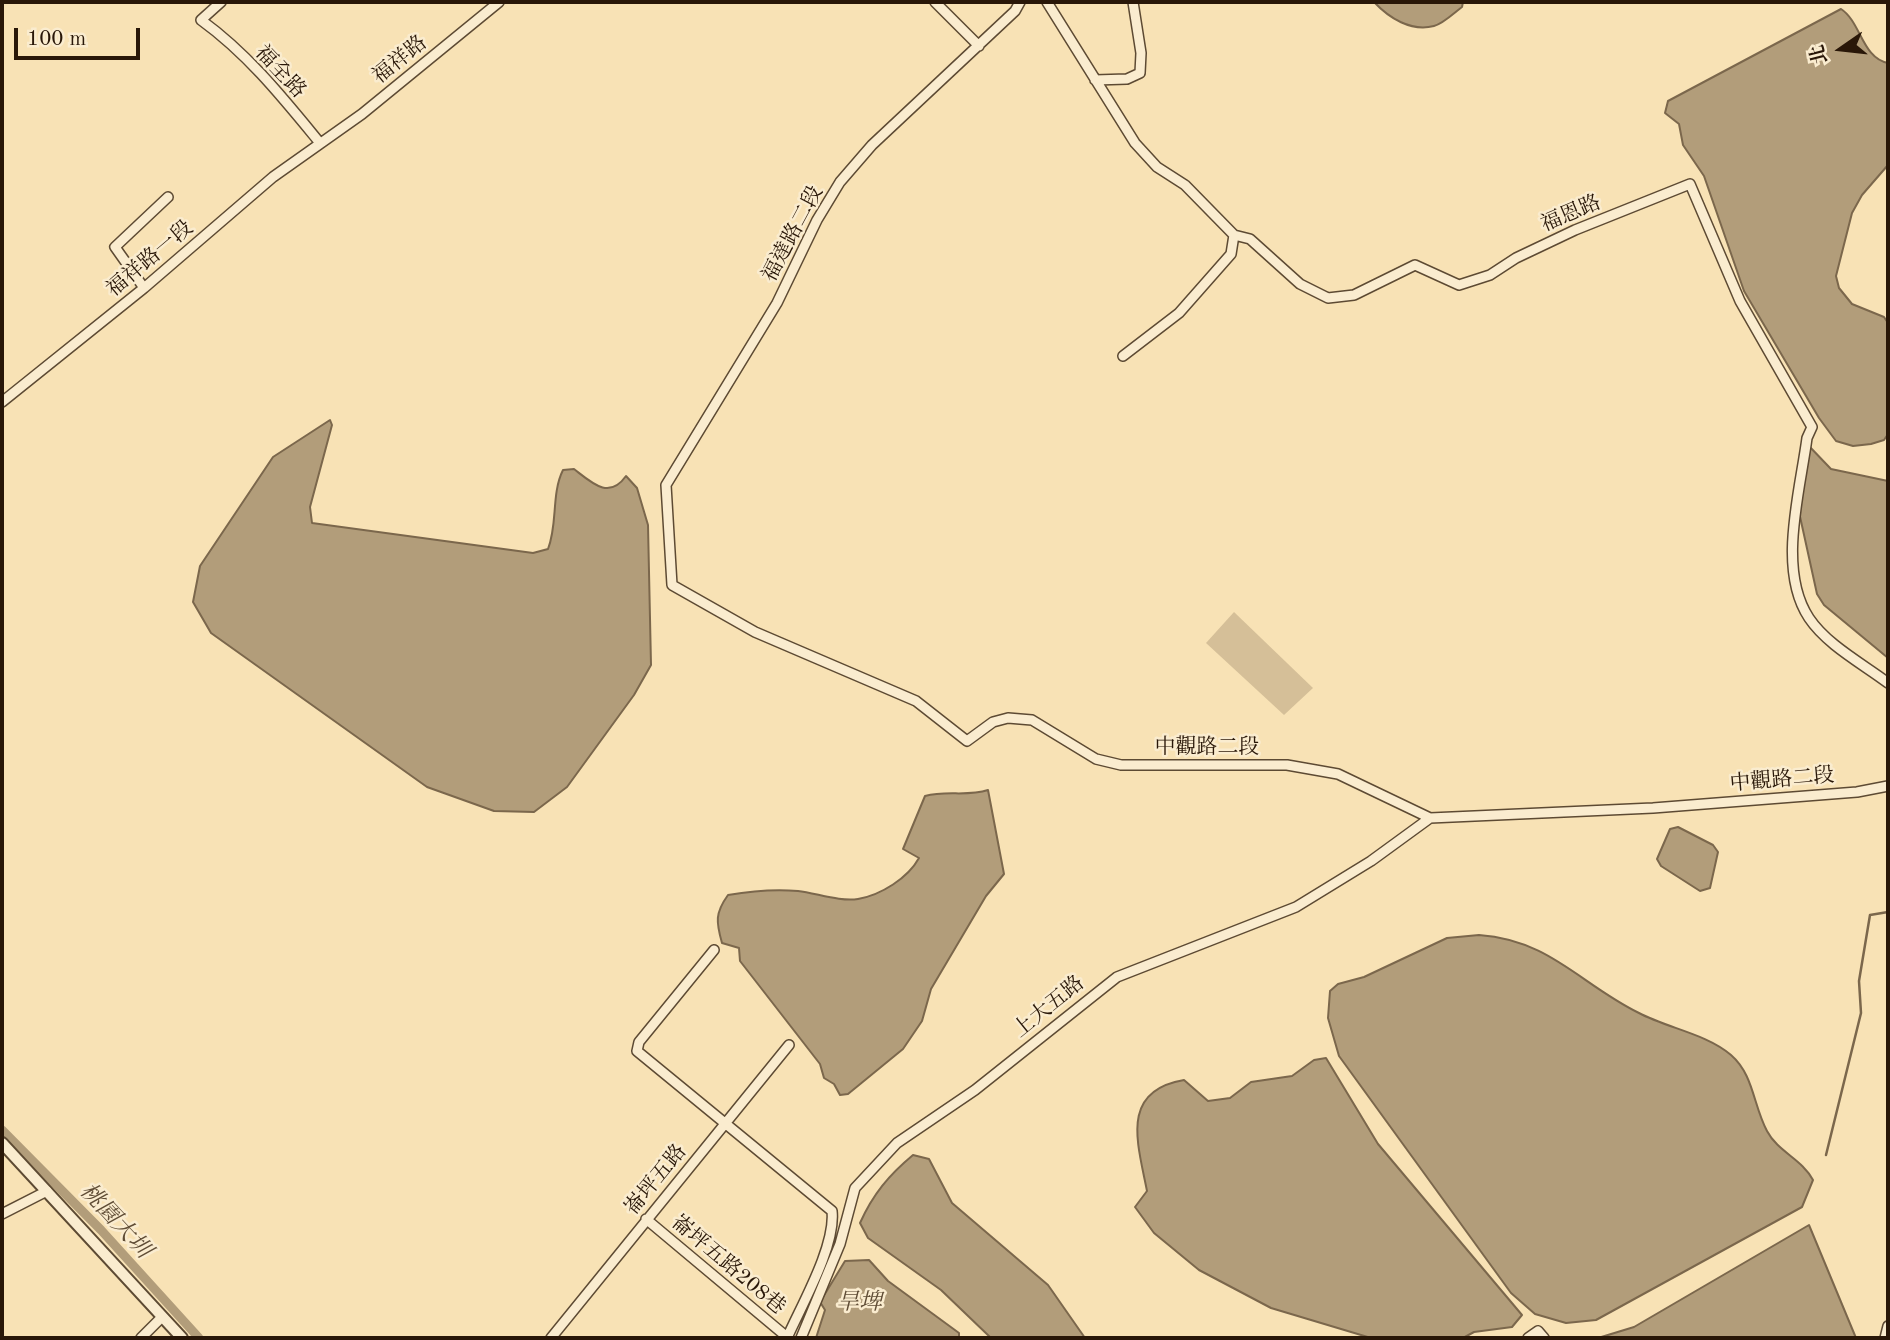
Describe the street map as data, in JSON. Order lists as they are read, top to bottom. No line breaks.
{"streets":{"street":["福祥路","福全路","福恩路","福達路二段","福祥路一段","中觀路二段","上大五路","崙坪五路","崙坪五路208巷"]},"crossings":[["福祥路","福全路"],["福祥路","福祥路一段"],["福全路","福祥路一段"],["福達路二段","中觀路二段"],["中觀路二段","上大五路"],["崙坪五路","崙坪五路208巷"]],"water":["桃園大圳","旱埤"],"scale_bar":"100 m","north":"left"}
